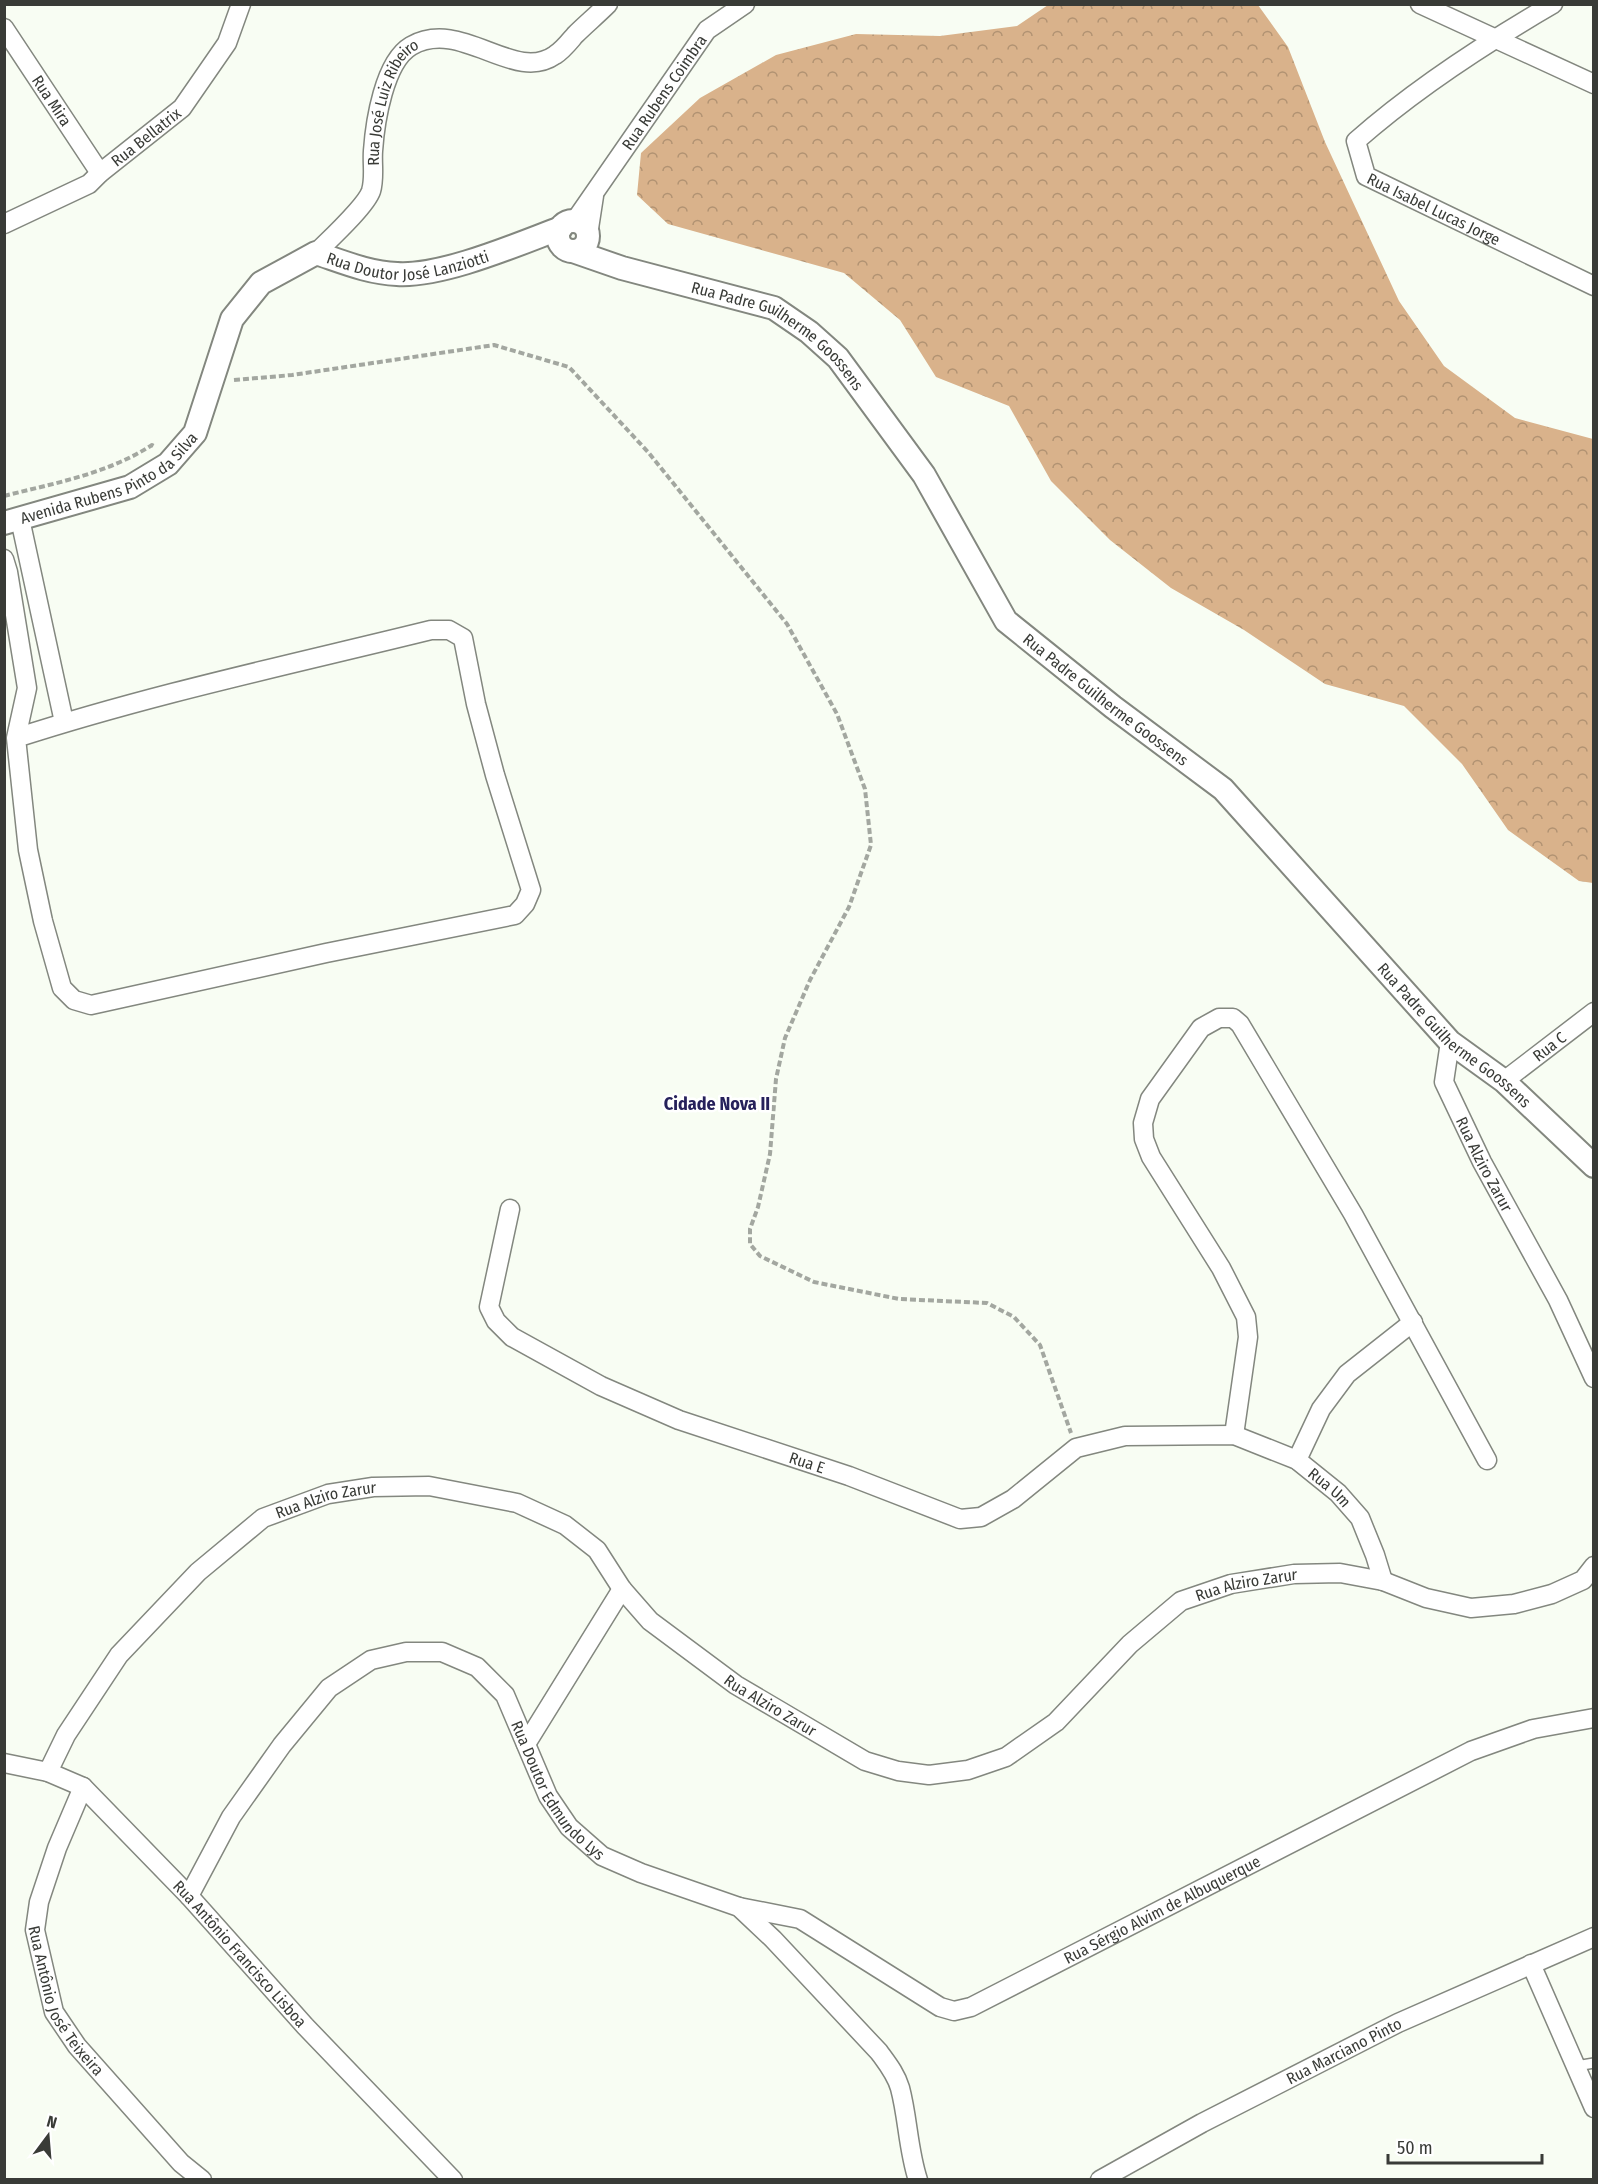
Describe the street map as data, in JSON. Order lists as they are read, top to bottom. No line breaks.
{"streets":{"street":["Rua Rubens Coimbra","Rua Mira","Rua José Luiz Ribeiro","Rua Bellatrix","Rua Isabel Lucas Jorge","Rua Doutor José Lanziotti","Rua Padre Guilherme Goossens","Avenida Rubens Pinto da Silva","Rua C","Rua Alziro Zarur","Rua E","Rua Um","Rua Doutor Edmundo Lys","Rua Sérgio Alvim de Albuquerque","Rua Antônio Francisco Lisboa","Rua Antônio José Teixeira","Rua Marciano Pinto"]},"crossings":[["Rua Rubens Coimbra","Rua Doutor José Lanziotti"],["Rua Rubens Coimbra","Rua Padre Guilherme Goossens"],["Rua Mira","Rua Bellatrix"],["Rua José Luiz Ribeiro","Rua Doutor José Lanziotti"],["Rua José Luiz Ribeiro","Avenida Rubens Pinto da Silva"],["Rua Doutor José Lanziotti","Rua Padre Guilherme Goossens"],["Rua Doutor José Lanziotti","Avenida Rubens Pinto da Silva"],["Rua Padre Guilherme Goossens","Rua C"],["Rua Padre Guilherme Goossens","Rua Alziro Zarur"],["Rua Alziro Zarur","Rua Um"],["Rua Alziro Zarur","Rua Antônio Francisco Lisboa"],["Rua E","Rua Um"],["Rua Doutor Edmundo Lys","Rua Sérgio Alvim de Albuquerque"],["Rua Doutor Edmundo Lys","Rua Antônio Francisco Lisboa"],["Rua Antônio Francisco Lisboa","Rua Antônio José Teixeira"]],"districts":["Cidade Nova II"],"scale_bar":"50 m","north":"top"}
